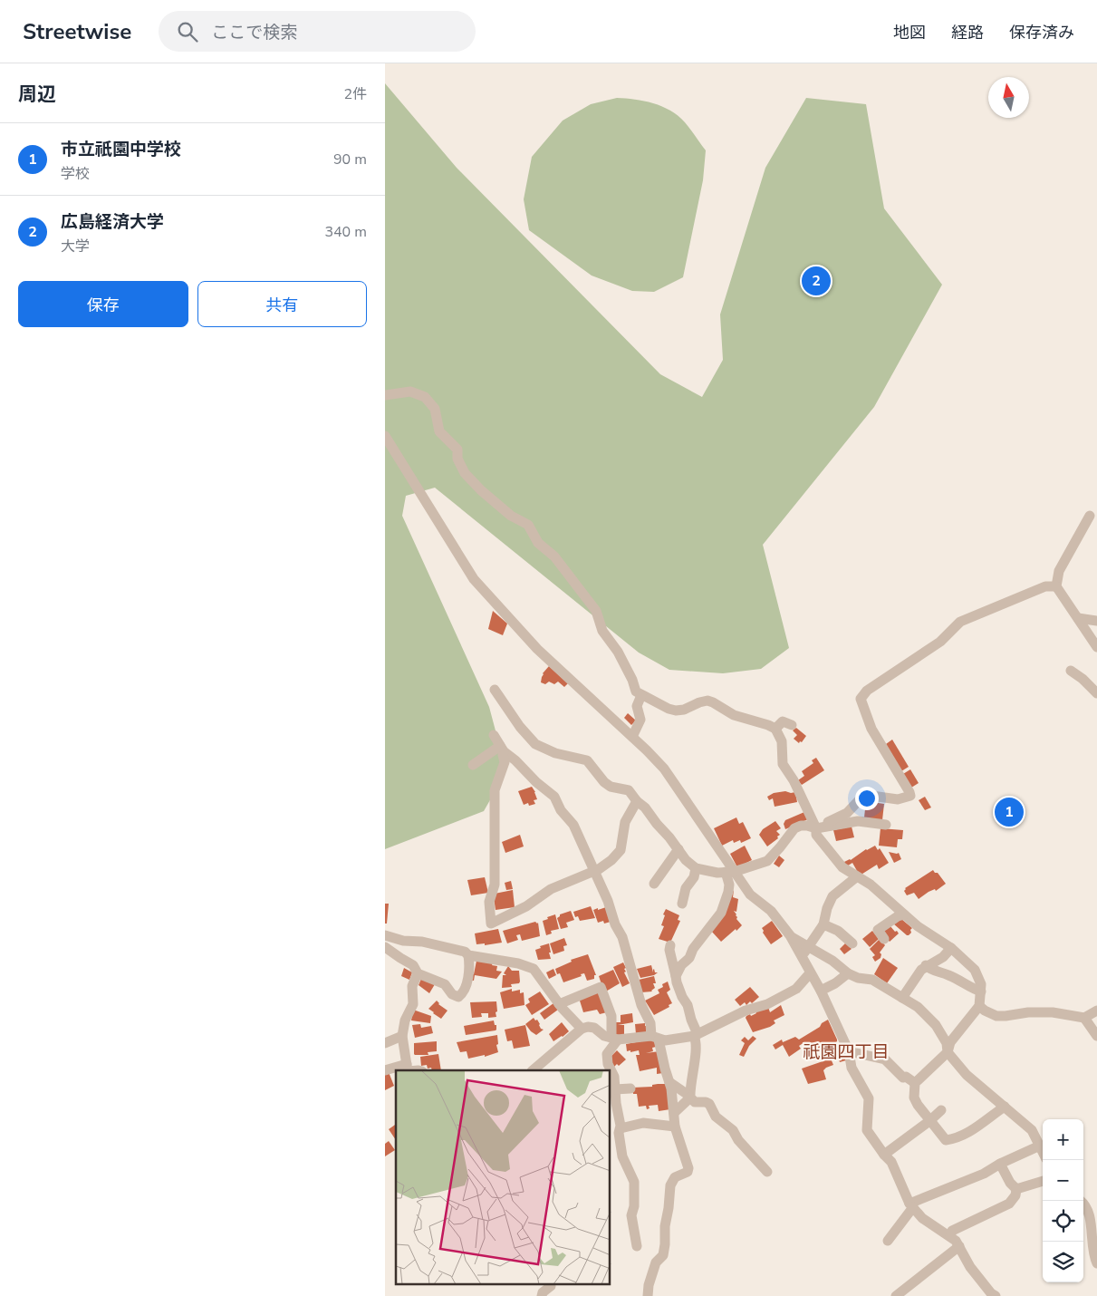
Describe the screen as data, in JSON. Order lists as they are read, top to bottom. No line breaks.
{"districts":["祇園四丁目"],"north":"top","page":{"header":"Streetwise","search":"ここで検索","nav":["地図","経路","保存済み"],"heading":["周辺","2件"],"list":[{"mark":"1","name":"市立祇園中学校","note":"学校","value":"90 m"},{"mark":"2","name":"広島経済大学","note":"大学","value":"340 m"}],"pins":["2","1"],"buttons":["保存","共有"],"map_buttons":["+","−"]}}
